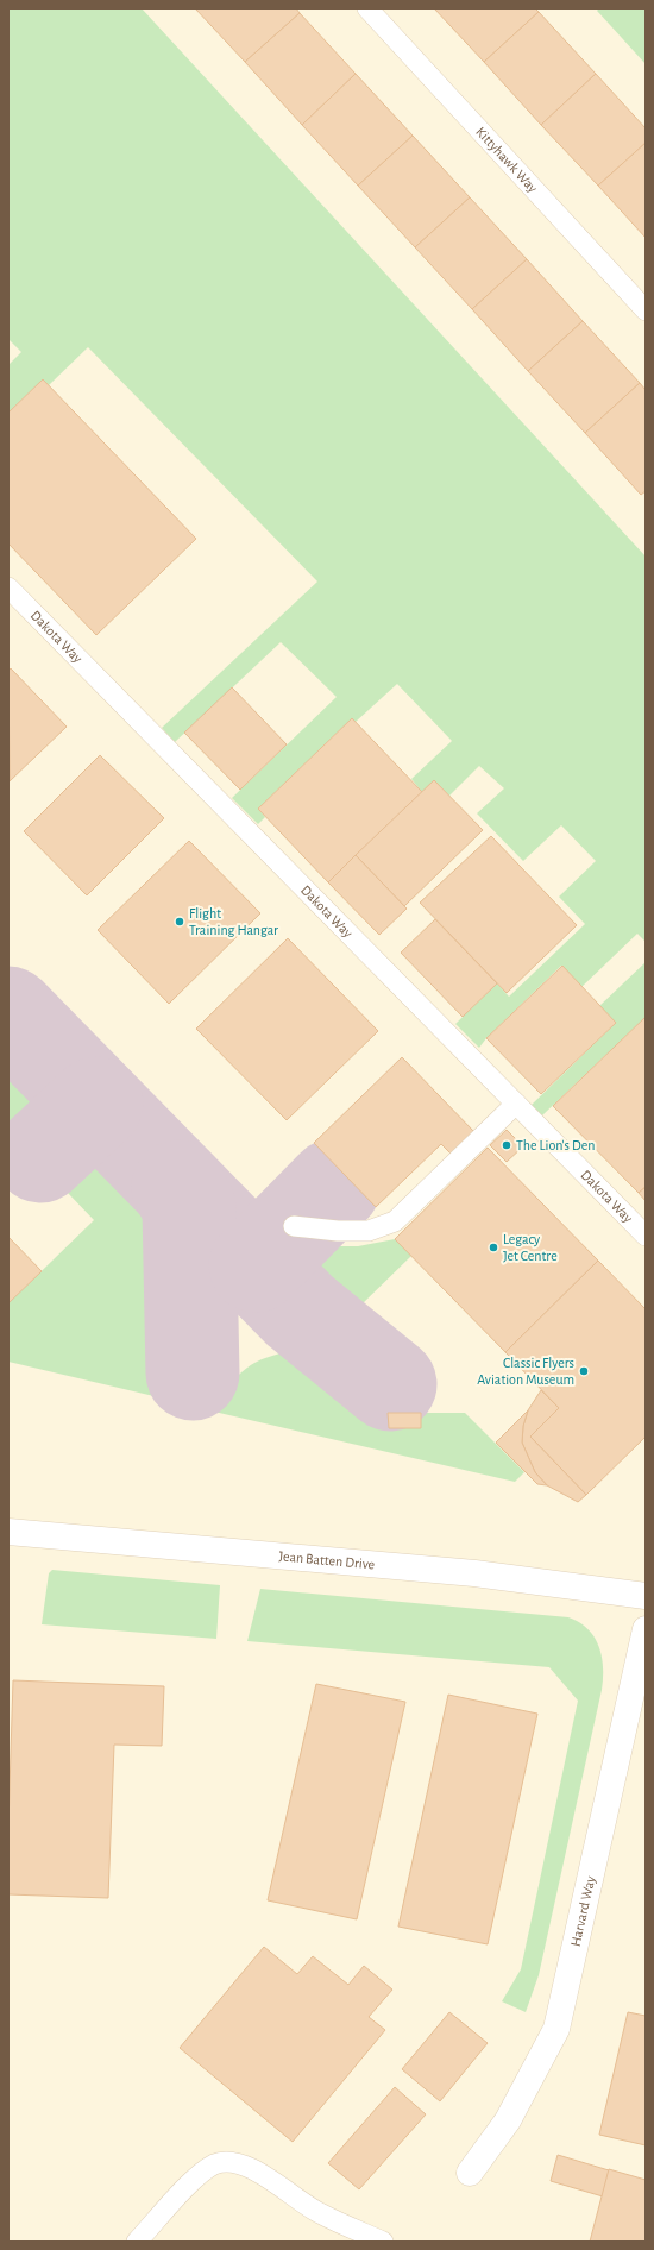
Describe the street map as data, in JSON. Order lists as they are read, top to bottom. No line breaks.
{"streets":{"street":["Jean Batten Drive","Harvard Way"],"lane":["Kittyhawk Way","Dakota Way"]},"places":["Flight Training Hangar","The Lion's Den","Legacy Jet Centre","Classic Flyers Aviation Museum"]}
